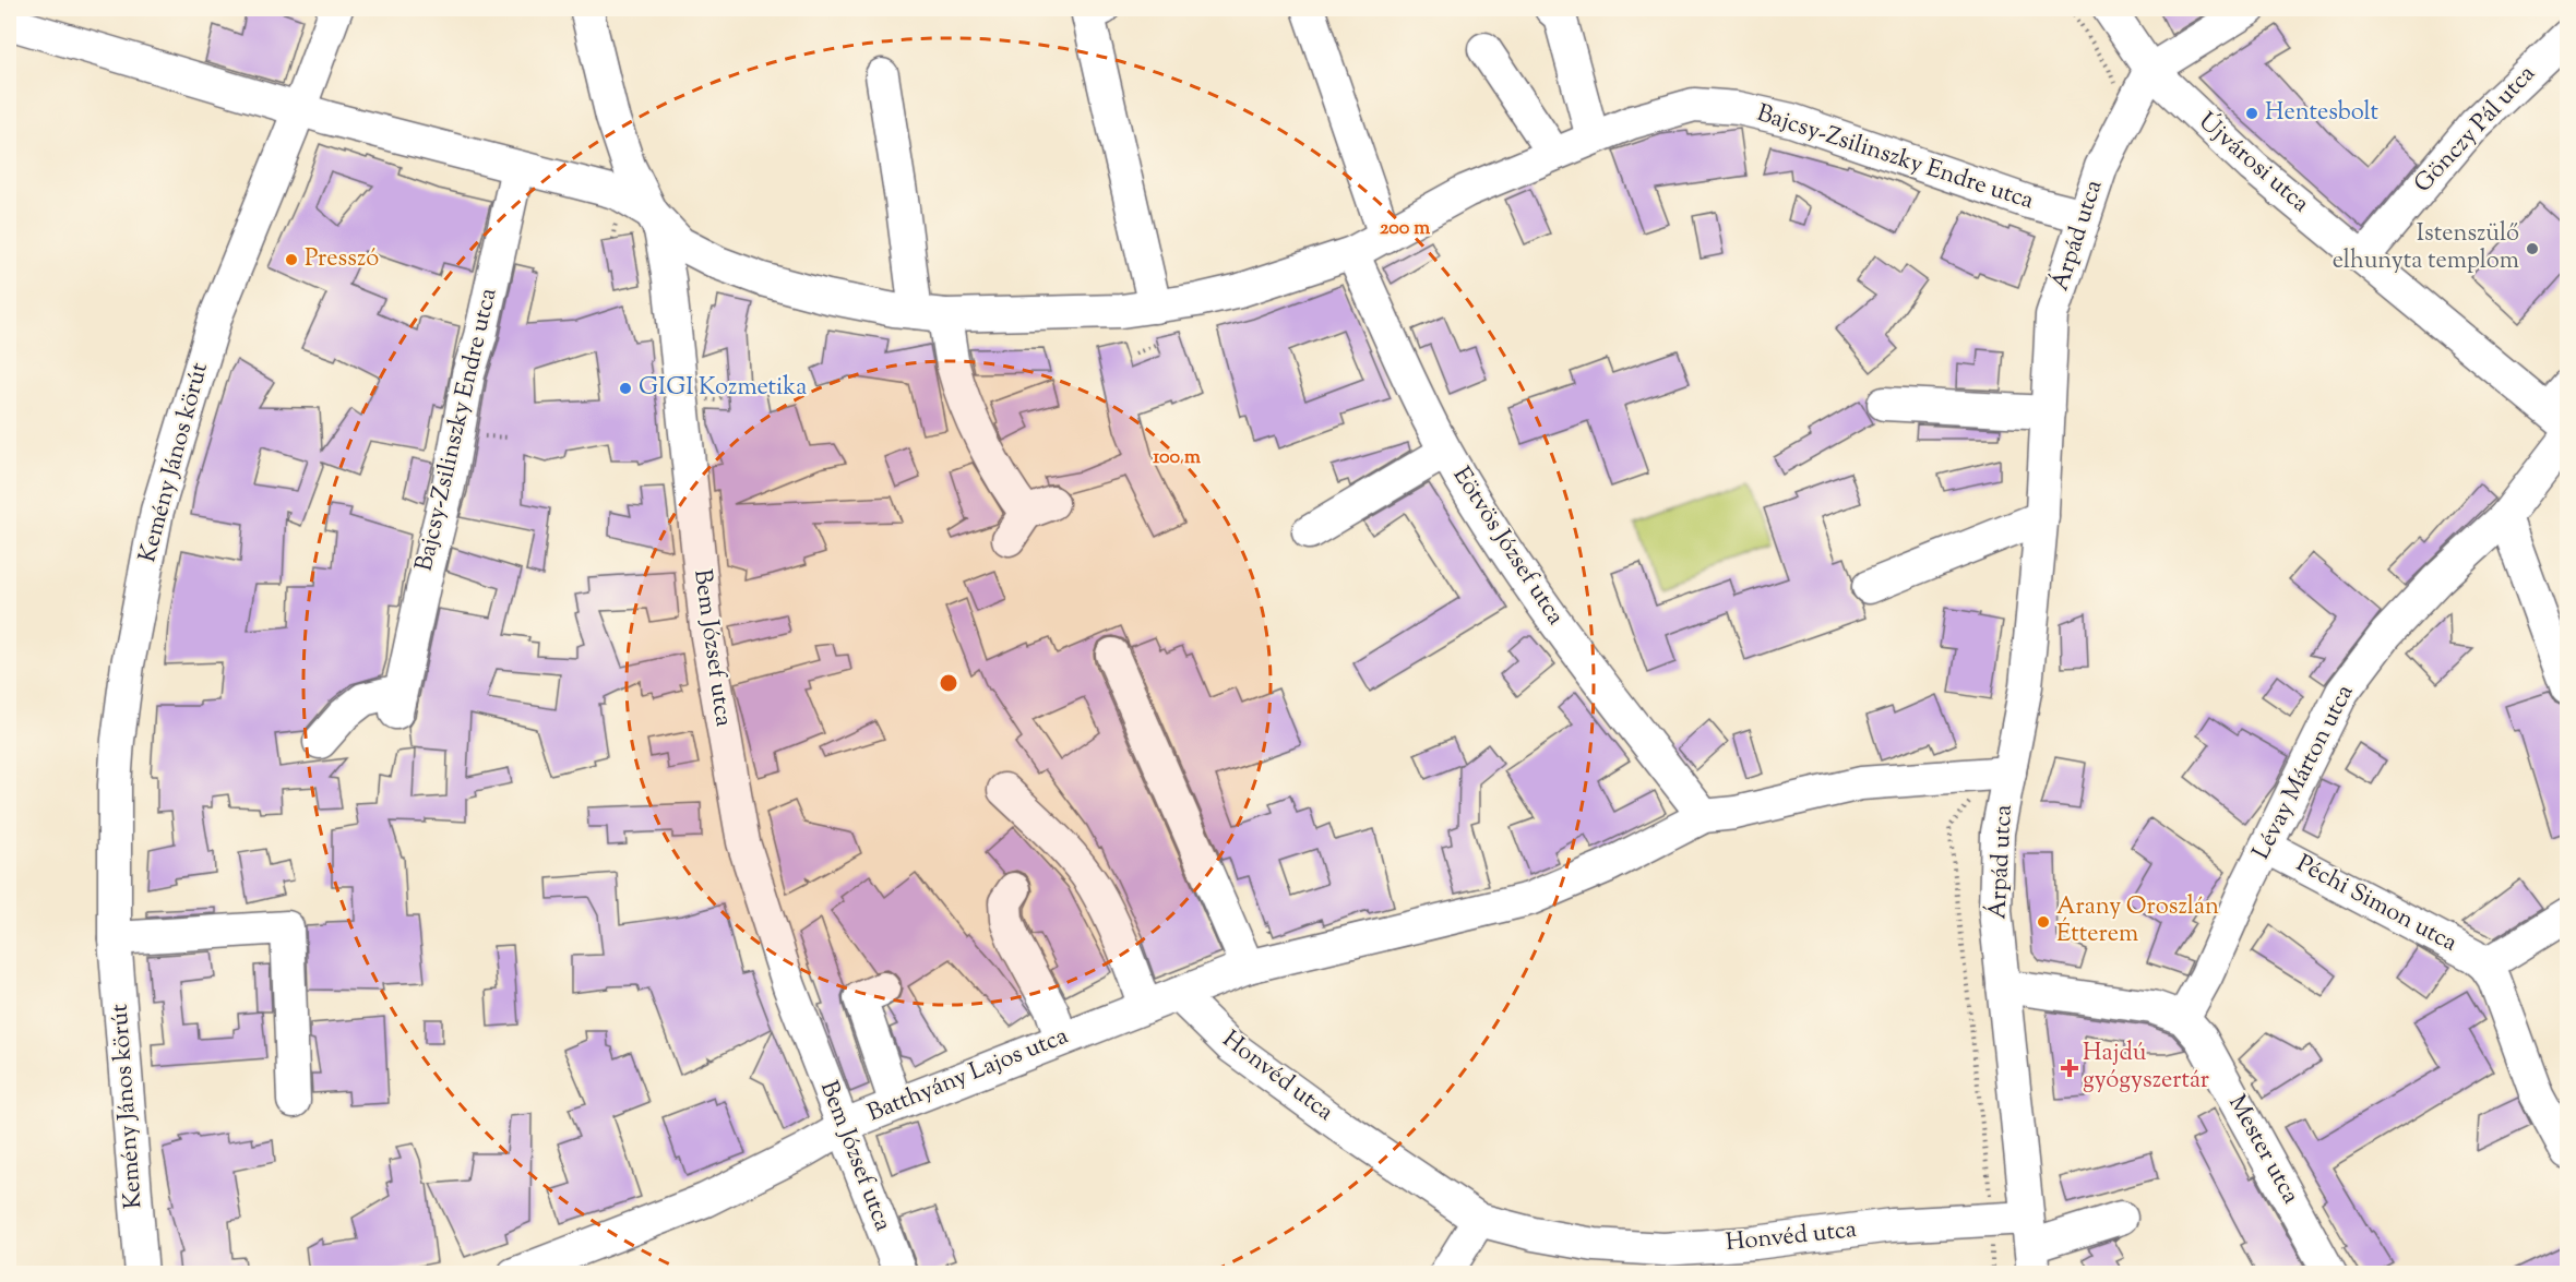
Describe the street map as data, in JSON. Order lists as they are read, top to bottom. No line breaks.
{"streets":{"street":["Gönczy Pál utca","Bajcsy-Zsilinszky Endre utca","Újvárosi utca","Árpád utca","Kemény János körút","Eötvös József utca","Bem József utca","Lévay Márton utca","Péchi Simon utca","Batthyány Lajos utca","Honvéd utca","Mester utca"]},"crossings":[["Gönczy Pál utca","Újvárosi utca"],["Bajcsy-Zsilinszky Endre utca","Árpád utca"],["Bajcsy-Zsilinszky Endre utca","Kemény János körút"],["Bajcsy-Zsilinszky Endre utca","Eötvös József utca"],["Bajcsy-Zsilinszky Endre utca","Bem József utca"],["Újvárosi utca","Árpád utca"],["Árpád utca","Batthyány Lajos utca"],["Árpád utca","Honvéd utca"],["Eötvös József utca","Batthyány Lajos utca"],["Bem József utca","Batthyány Lajos utca"],["Lévay Márton utca","Péchi Simon utca"],["Lévay Márton utca","Mester utca"],["Batthyány Lajos utca","Honvéd utca"]],"places":{"other":["Hentesbolt","Istenszülő elhunyta templom","Presszó","GIGI Kozmetika","Arany Oroszlán Étterem"],"health":["Hajdú gyógyszertár"]},"rings":["200 m","100 m"]}
